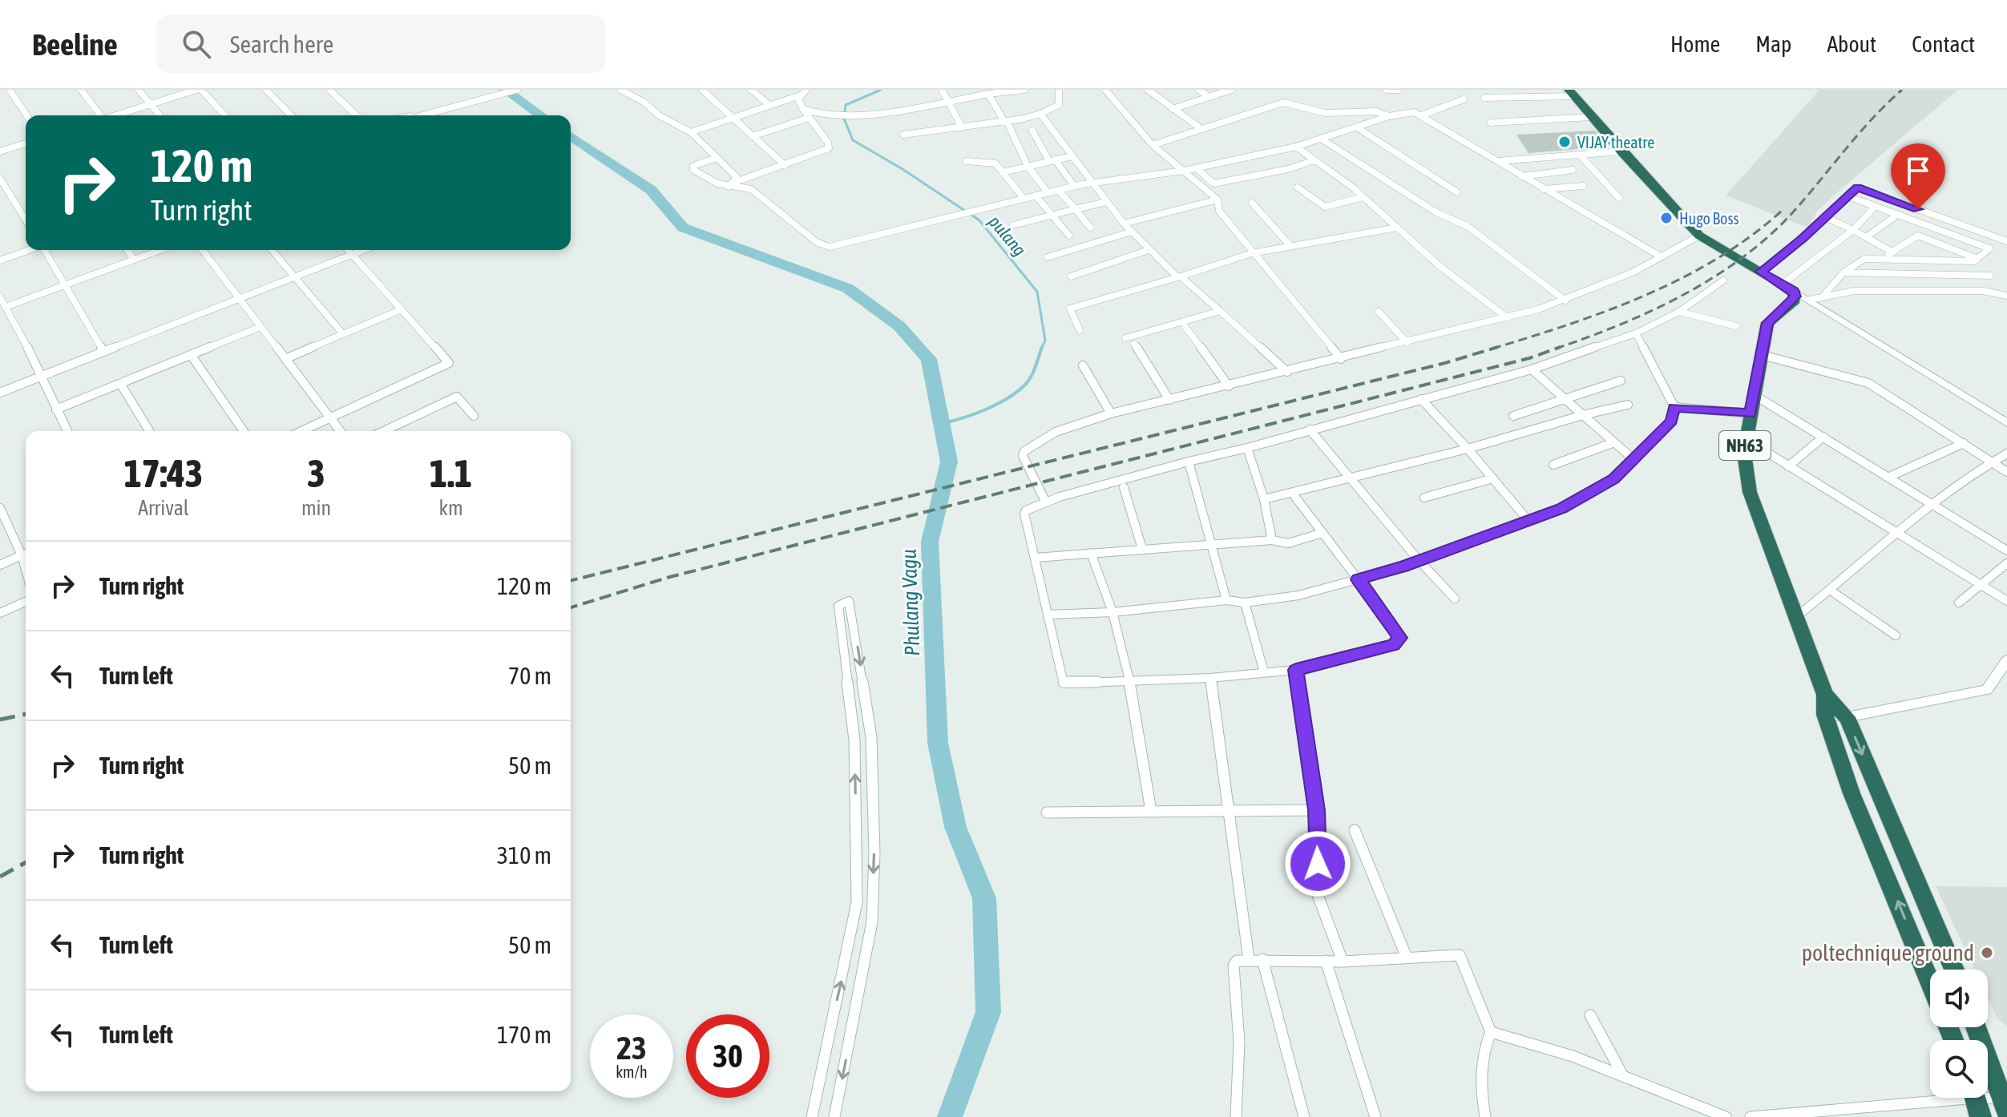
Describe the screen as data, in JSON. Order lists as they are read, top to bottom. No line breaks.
{"streets":{"highway":["NH63"]},"water":["pulang","Phulang Vagu"],"places":["VIJAY theatre","Hugo Boss","poltechnique ground"],"page":{"header":"Beeline","search":"Search here","nav":["Home","Map","About","Contact"],"turn":["120 m","Turn right"],"eta":["17:43","Arrival","3","min","1.1","km"],"list":[{"name":"Turn right","value":"120 m"},{"name":"Turn left","value":"70 m"},{"name":"Turn right","value":"50 m"},{"name":"Turn right","value":"310 m"},{"name":"Turn left","value":"50 m"},{"name":"Turn left","value":"170 m"}],"speed":"23 km/h","limit":"30"}}
